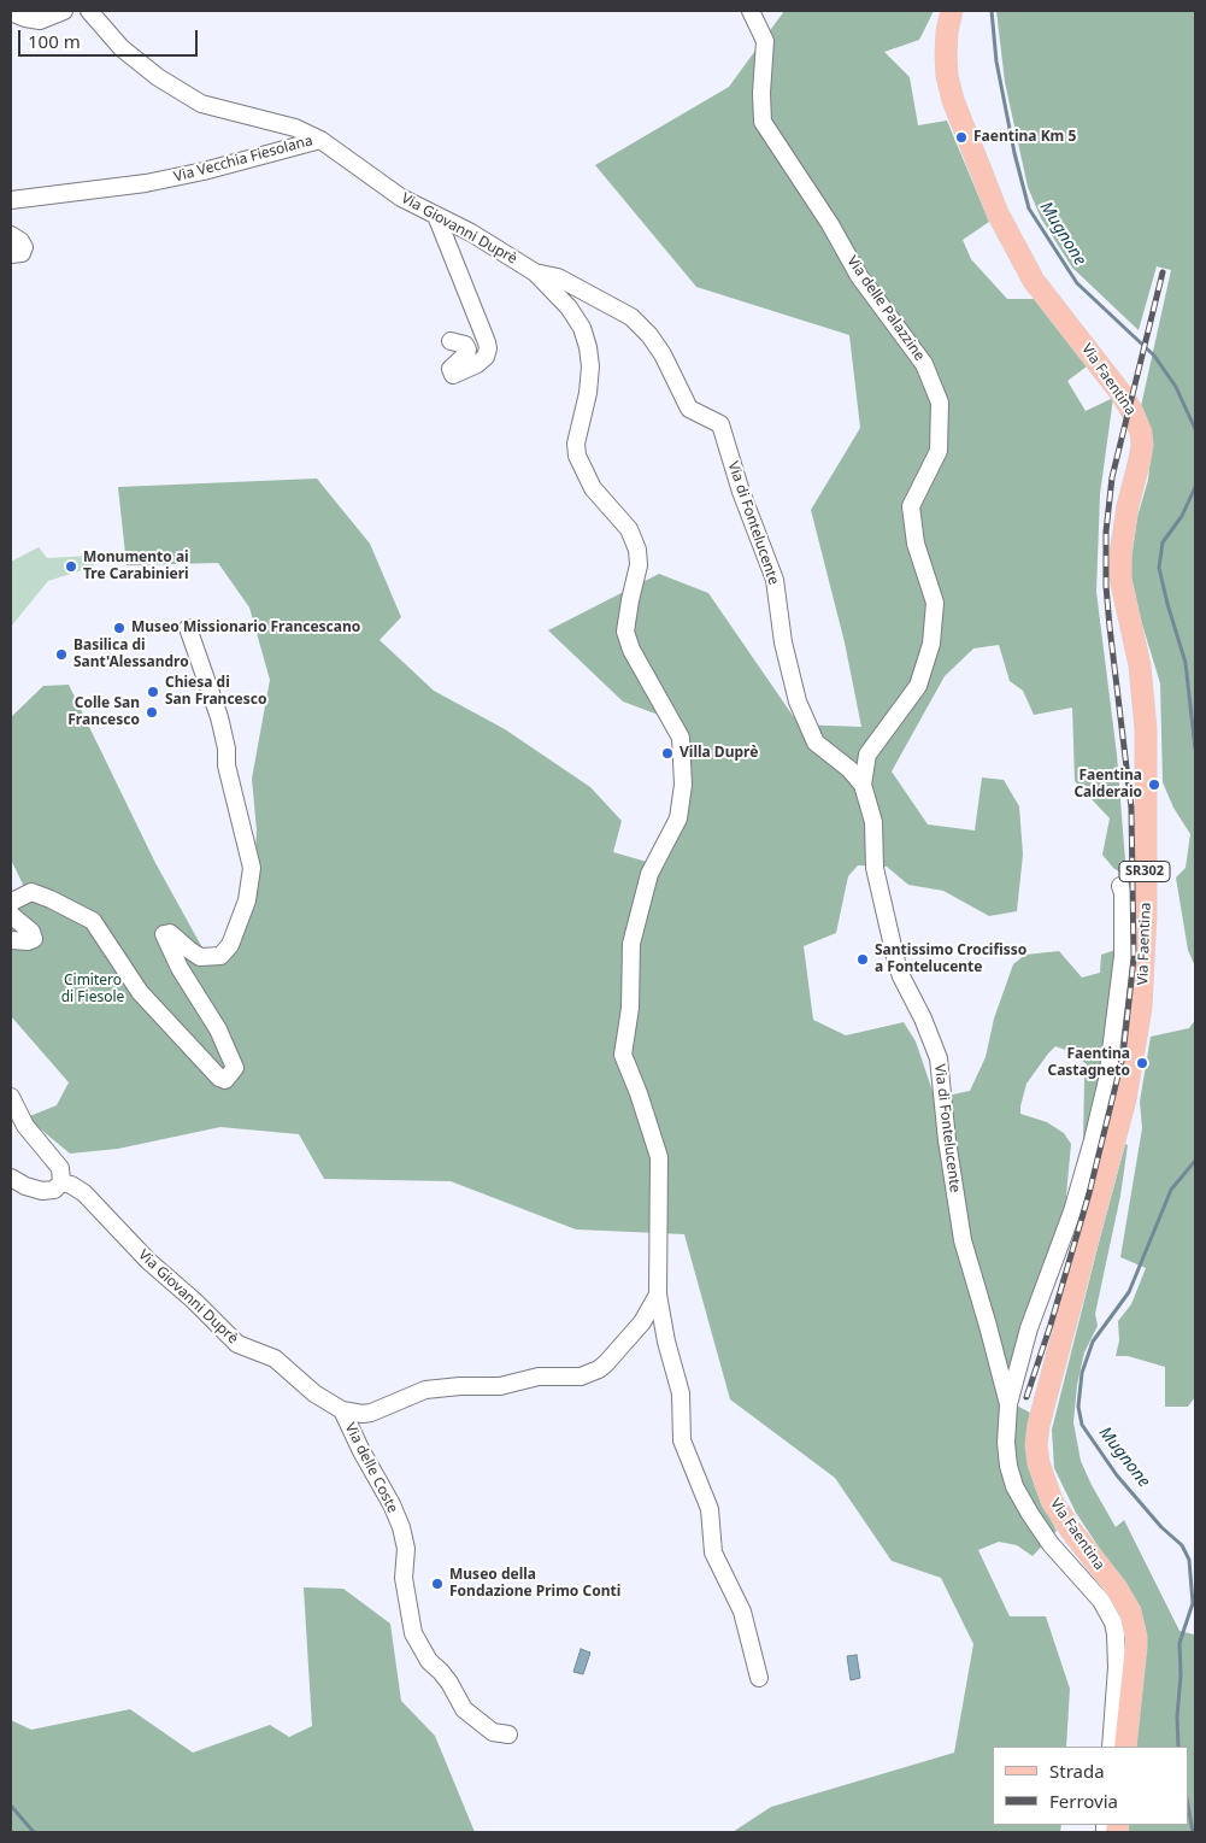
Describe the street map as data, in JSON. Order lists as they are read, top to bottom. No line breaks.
{"streets":{"main road":["Via Faentina","SR302"],"street":["Via Vecchia Fiesolana","Via Giovanni Duprè","Via delle Palazzine","Via di Fontelucente","Via delle Coste"]},"crossings":[["Via Vecchia Fiesolana","Via Giovanni Duprè"],["Via Giovanni Duprè","Via di Fontelucente"],["Via Giovanni Duprè","Via delle Coste"],["Via delle Palazzine","Via di Fontelucente"],["Via Faentina","Via di Fontelucente"]],"water":["Mugnone"],"parks":["Cimitero di Fiesole"],"places":["Faentina Km 5","Monumento ai Tre Carabinieri","Museo Missionario Francescano","Basilica di Sant'Alessandro","Chiesa di San Francesco","Colle San Francesco","Villa Duprè","Faentina Calderaio","Santissimo Crocifisso a Fontelucente","Faentina Castagneto","Museo della Fondazione Primo Conti"],"legend":["Strada","Ferrovia"],"scale_bar":"100 m"}
